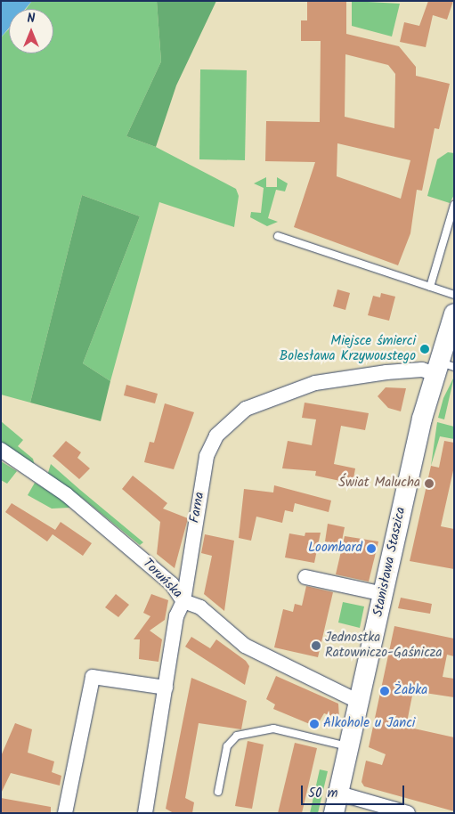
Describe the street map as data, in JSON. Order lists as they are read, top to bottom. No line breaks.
{"streets":{"street":["Farna","Stanisława Staszica","Toruńska"]},"crossings":[["Farna","Stanisława Staszica"],["Farna","Toruńska"],["Stanisława Staszica","Toruńska"]],"places":["Miejsce śmierci Bolesława Krzywoustego","Świat Malucha","Loombard","Jednostka Ratowniczo-Gaśnicza","Żabka","Alkohole u Janci"],"scale_bar":"50 m","north":"top"}
